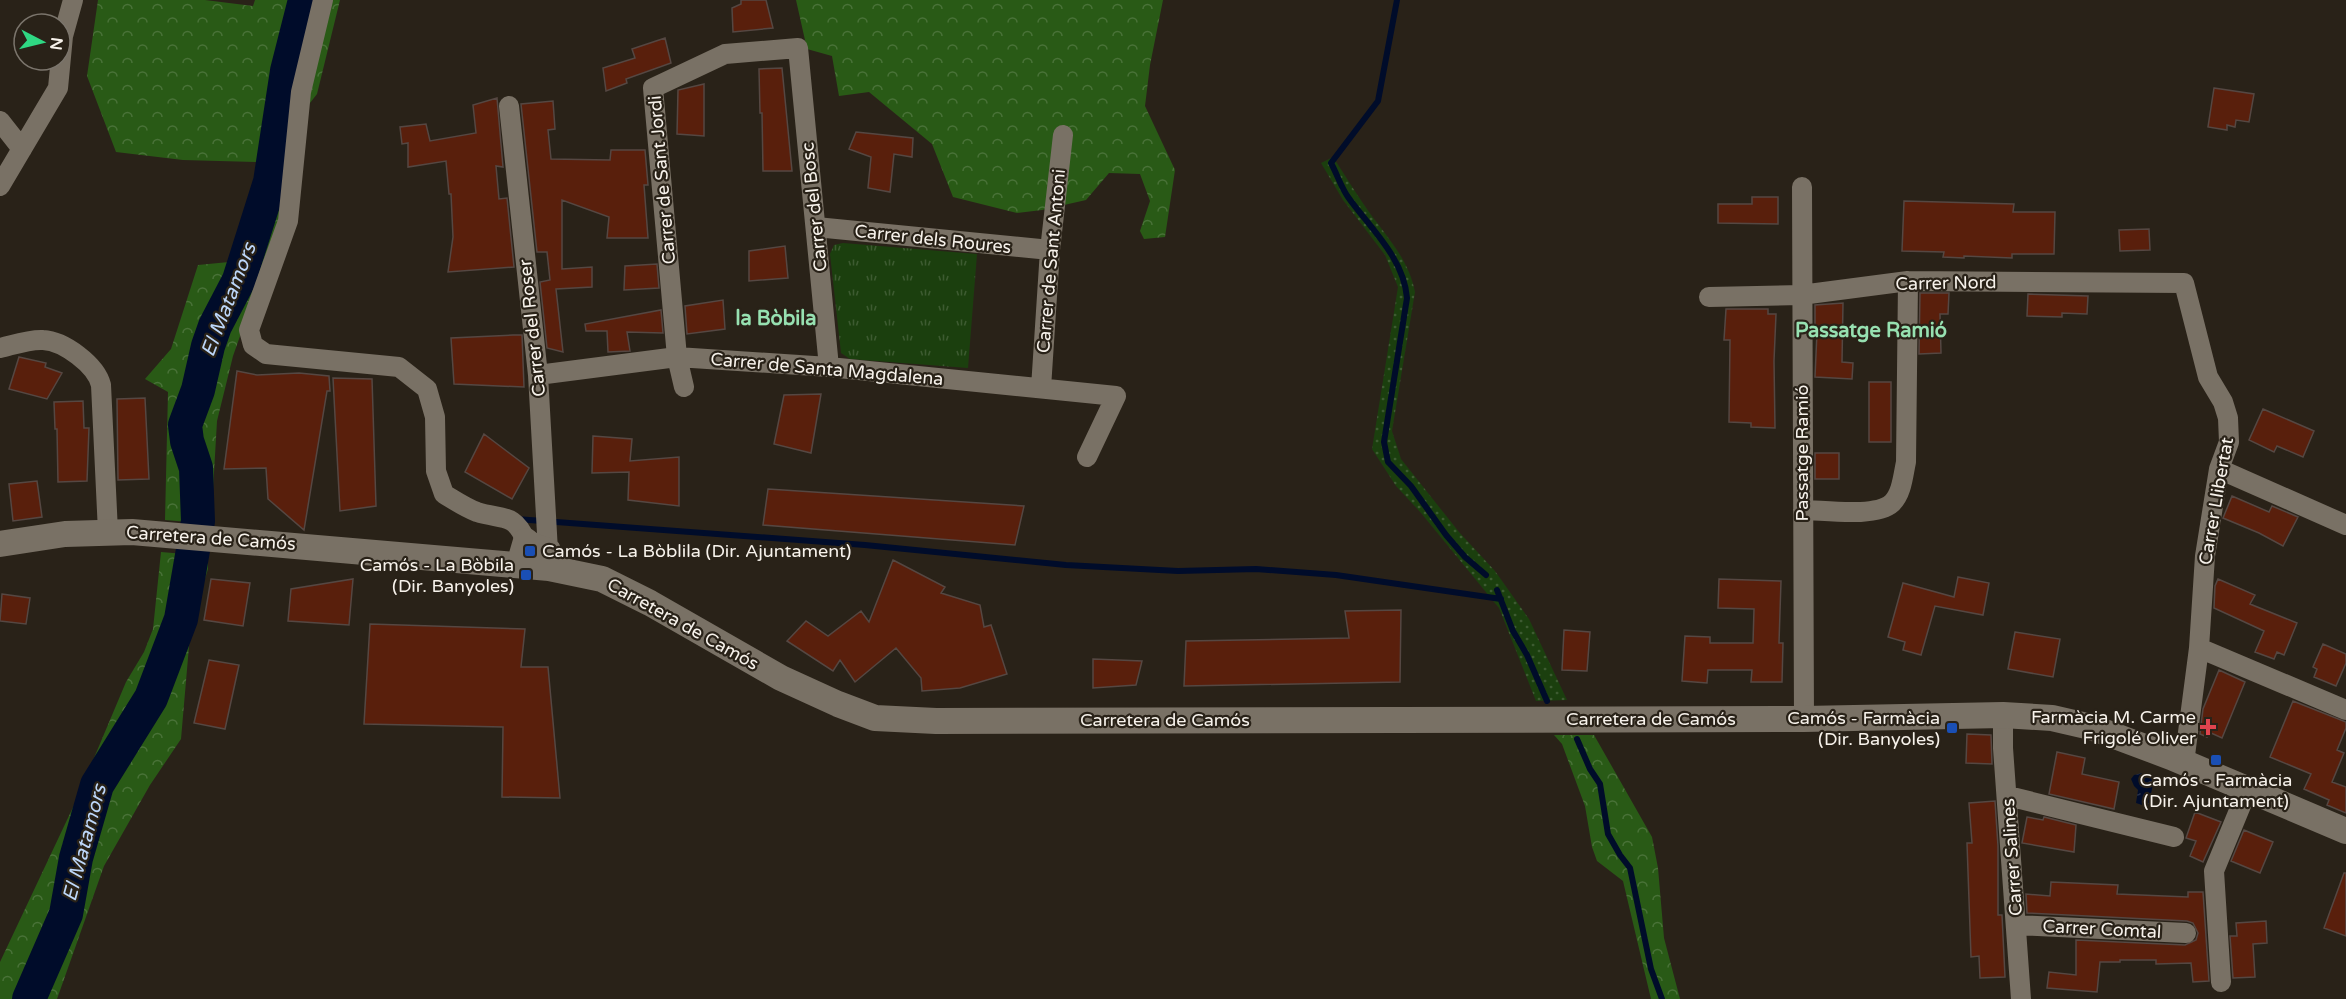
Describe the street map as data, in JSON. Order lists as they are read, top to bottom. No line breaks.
{"streets":{"street":["Carrer de Sant Jordi","Carrer del Bosc","Carrer dels Roures","Carrer de Sant Antoni","Carrer Nord","Carrer del Roser","Carrer de Santa Magdalena","Passatge Ramió","Carrer Llibertat","Carretera de Camós","Carrer Salines","Carrer Comtal"]},"crossings":[["Carrer de Sant Jordi","Carrer del Bosc"],["Carrer de Sant Jordi","Carrer de Santa Magdalena"],["Carrer del Bosc","Carrer dels Roures"],["Carrer del Bosc","Carrer de Santa Magdalena"],["Carrer dels Roures","Carrer de Sant Antoni"],["Carrer de Sant Antoni","Carrer de Santa Magdalena"],["Carrer Nord","Passatge Ramió"],["Carrer Nord","Carrer Llibertat"],["Carrer del Roser","Carrer de Santa Magdalena"],["Carrer del Roser","Carretera de Camós"],["Passatge Ramió","Carretera de Camós"],["Carrer Llibertat","Carretera de Camós"],["Carretera de Camós","Carrer Salines"],["Carrer Salines","Carrer Comtal"]],"districts":["la Bòbila","Passatge Ramió"],"water":["El Matamors"],"places":{"transit":["Camós - La Bòblila (Dir. Ajuntament)","Camós - La Bòbila (Dir. Banyoles)","Camós - Farmàcia (Dir. Banyoles)","Camós - Farmàcia (Dir. Ajuntament)"],"health":["Farmàcia M. Carme Frigolé Oliver"]},"north":"right"}
